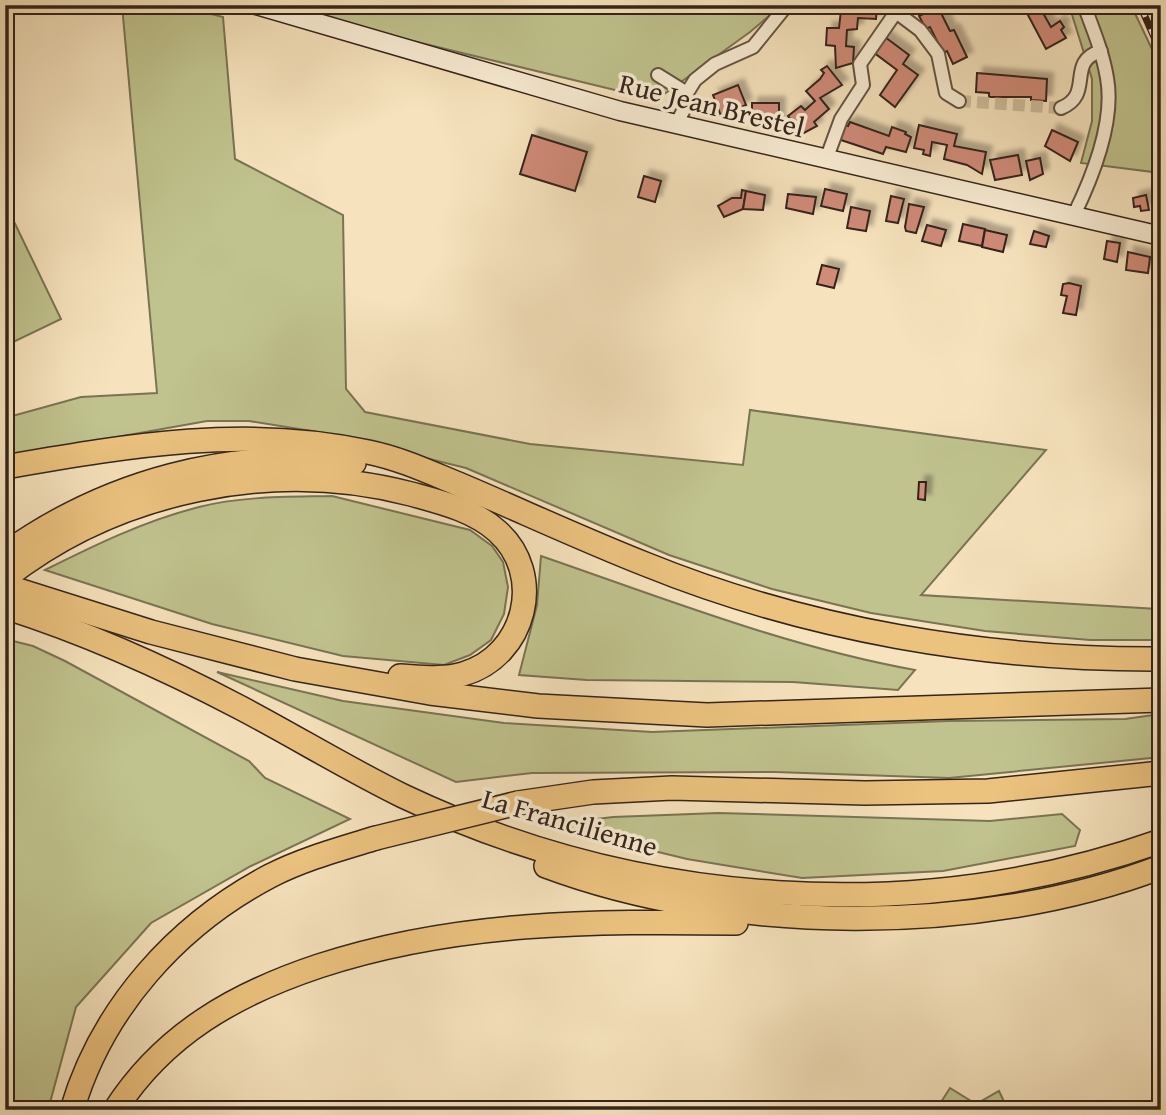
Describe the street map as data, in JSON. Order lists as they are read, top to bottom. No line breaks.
{"streets":{"highway":["La Francilienne"],"street":["Rue Jean Brestel"]}}
